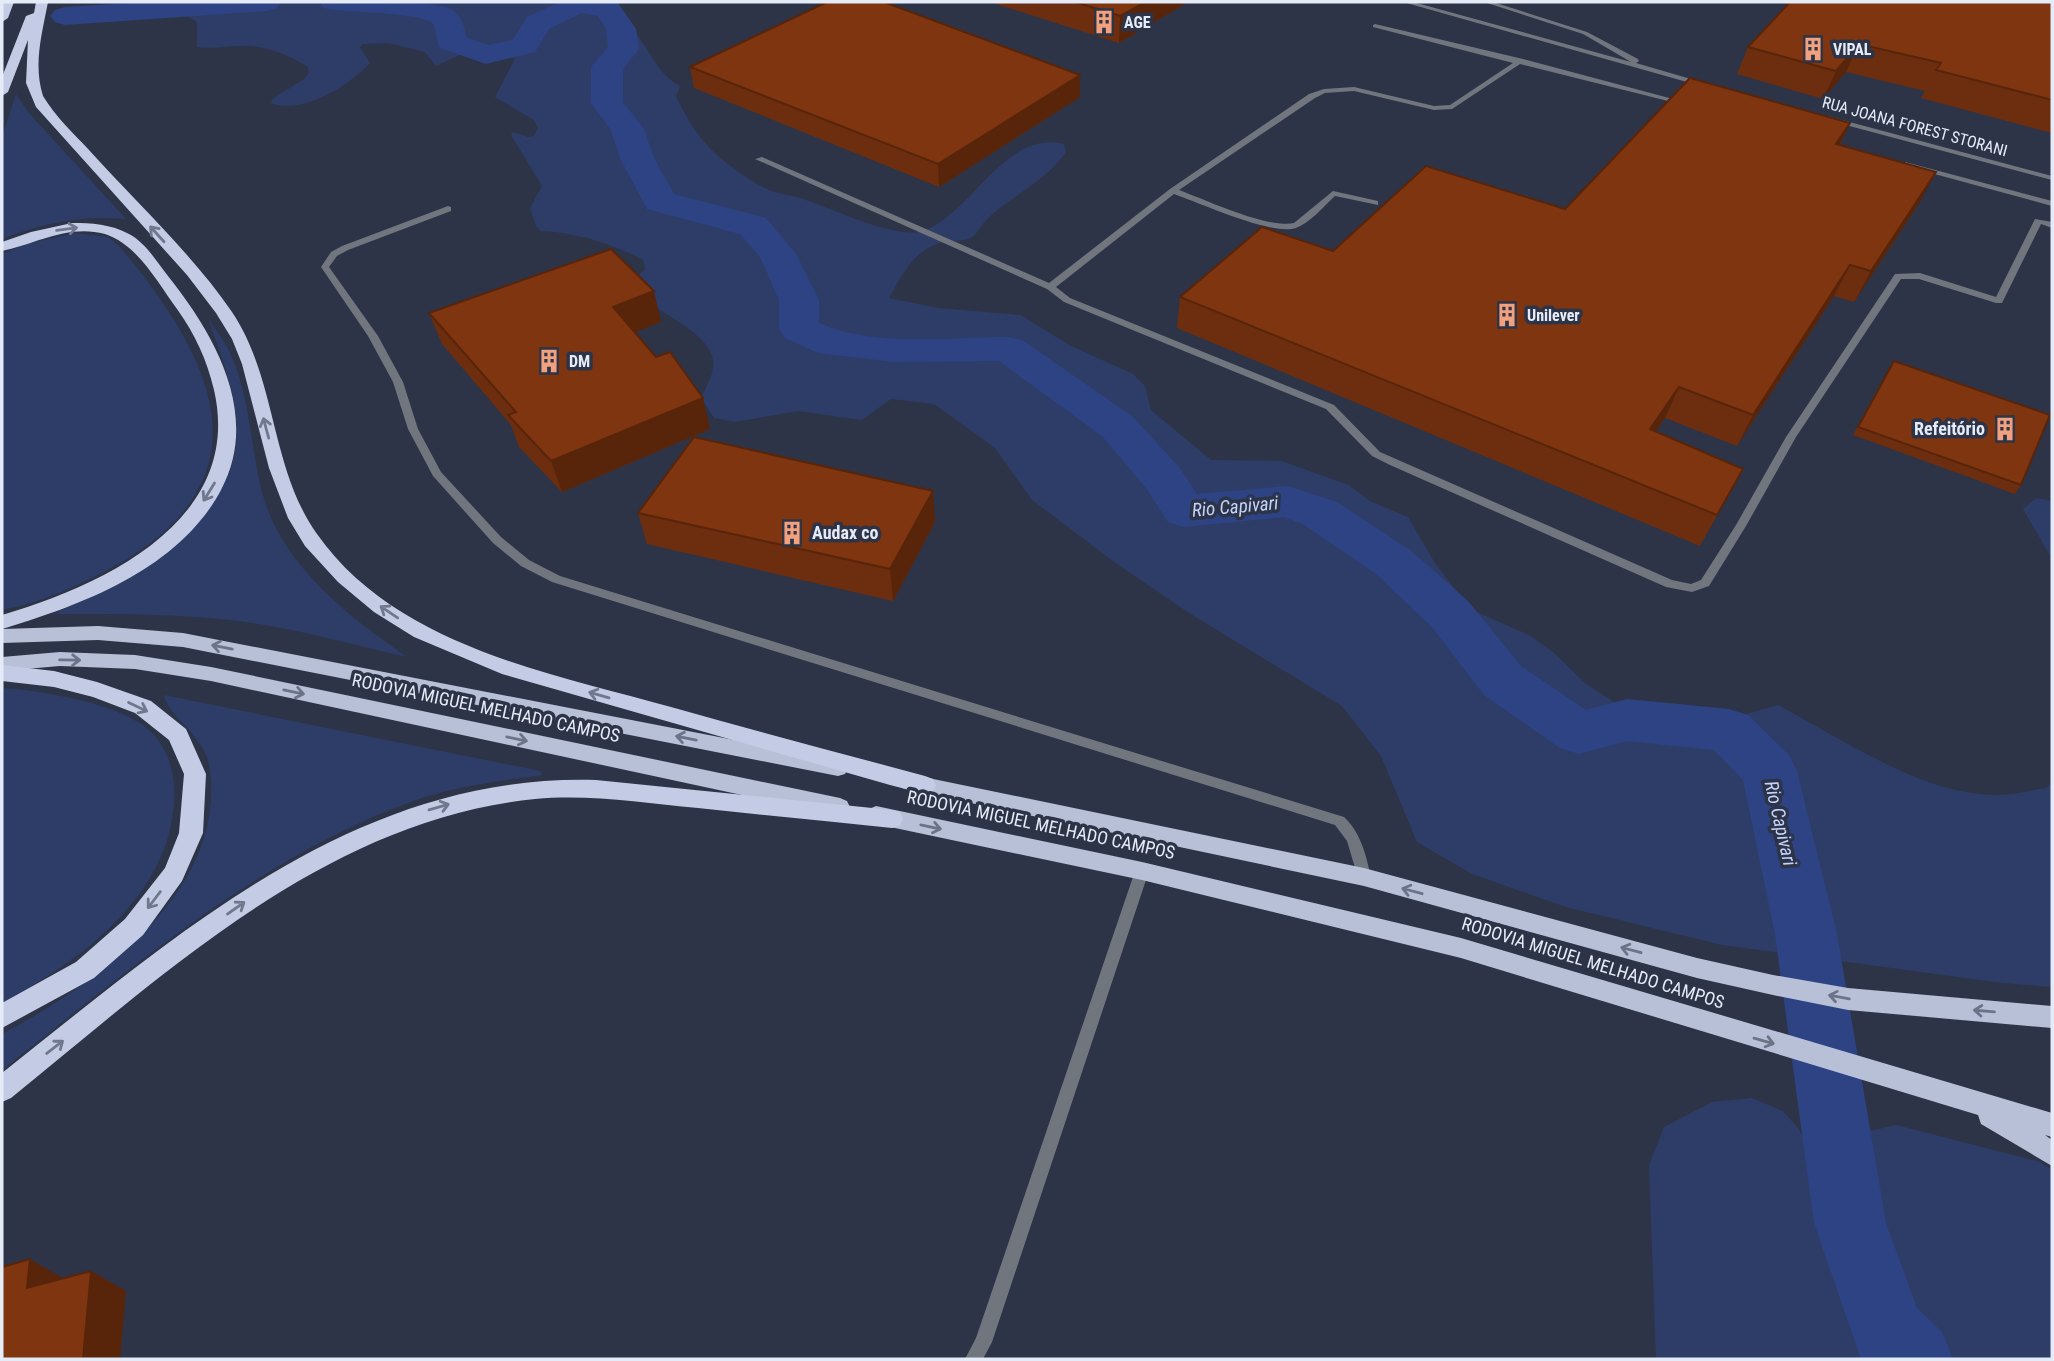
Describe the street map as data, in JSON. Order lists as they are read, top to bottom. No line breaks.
{"streets":{"highway":["RODOVIA MIGUEL MELHADO CAMPOS"],"lane":["RUA JOANA FOREST STORANI"]},"water":["Rio Capivari"],"places":{"building":["AGE","VIPAL","Unilever","DM","Refeitório","Audax co"]}}
